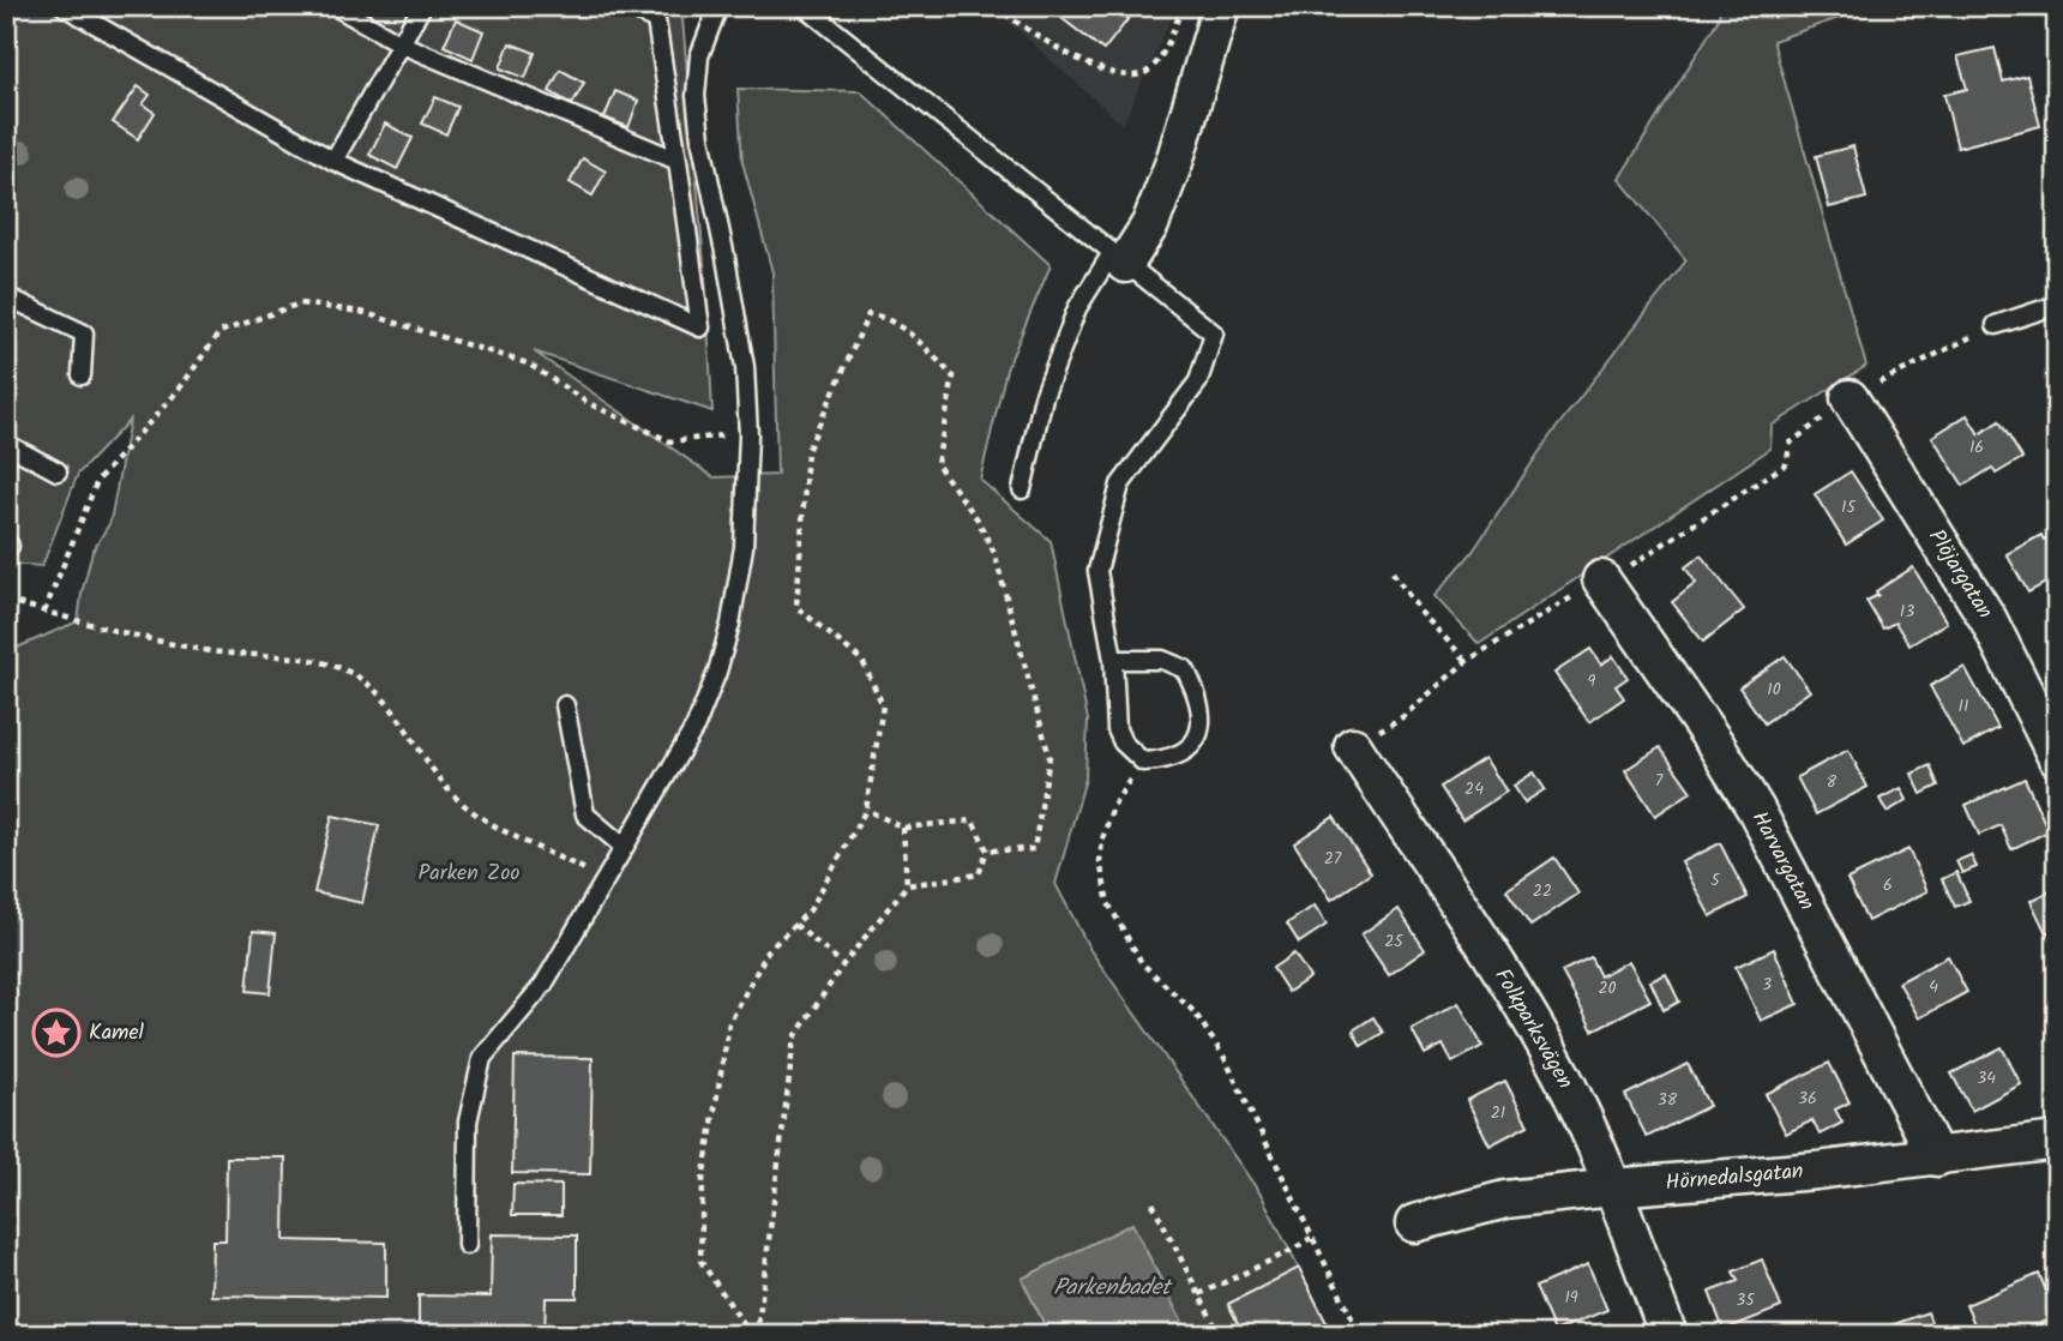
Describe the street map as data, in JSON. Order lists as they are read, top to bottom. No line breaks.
{"streets":{"street":["Plöjargatan","Harvargatan","Folkparksvägen","Hörnedalsgatan"]},"crossings":[["Harvargatan","Hörnedalsgatan"],["Folkparksvägen","Hörnedalsgatan"]],"water":["Parkenbadet"],"parks":["Parken Zoo"],"places":{"place":["Kamel"]},"house_numbers":["16","15","13","9","10","11","7","8","24","27","5","6","22","25","3","4","20","34","36","38","21","19","35"]}
